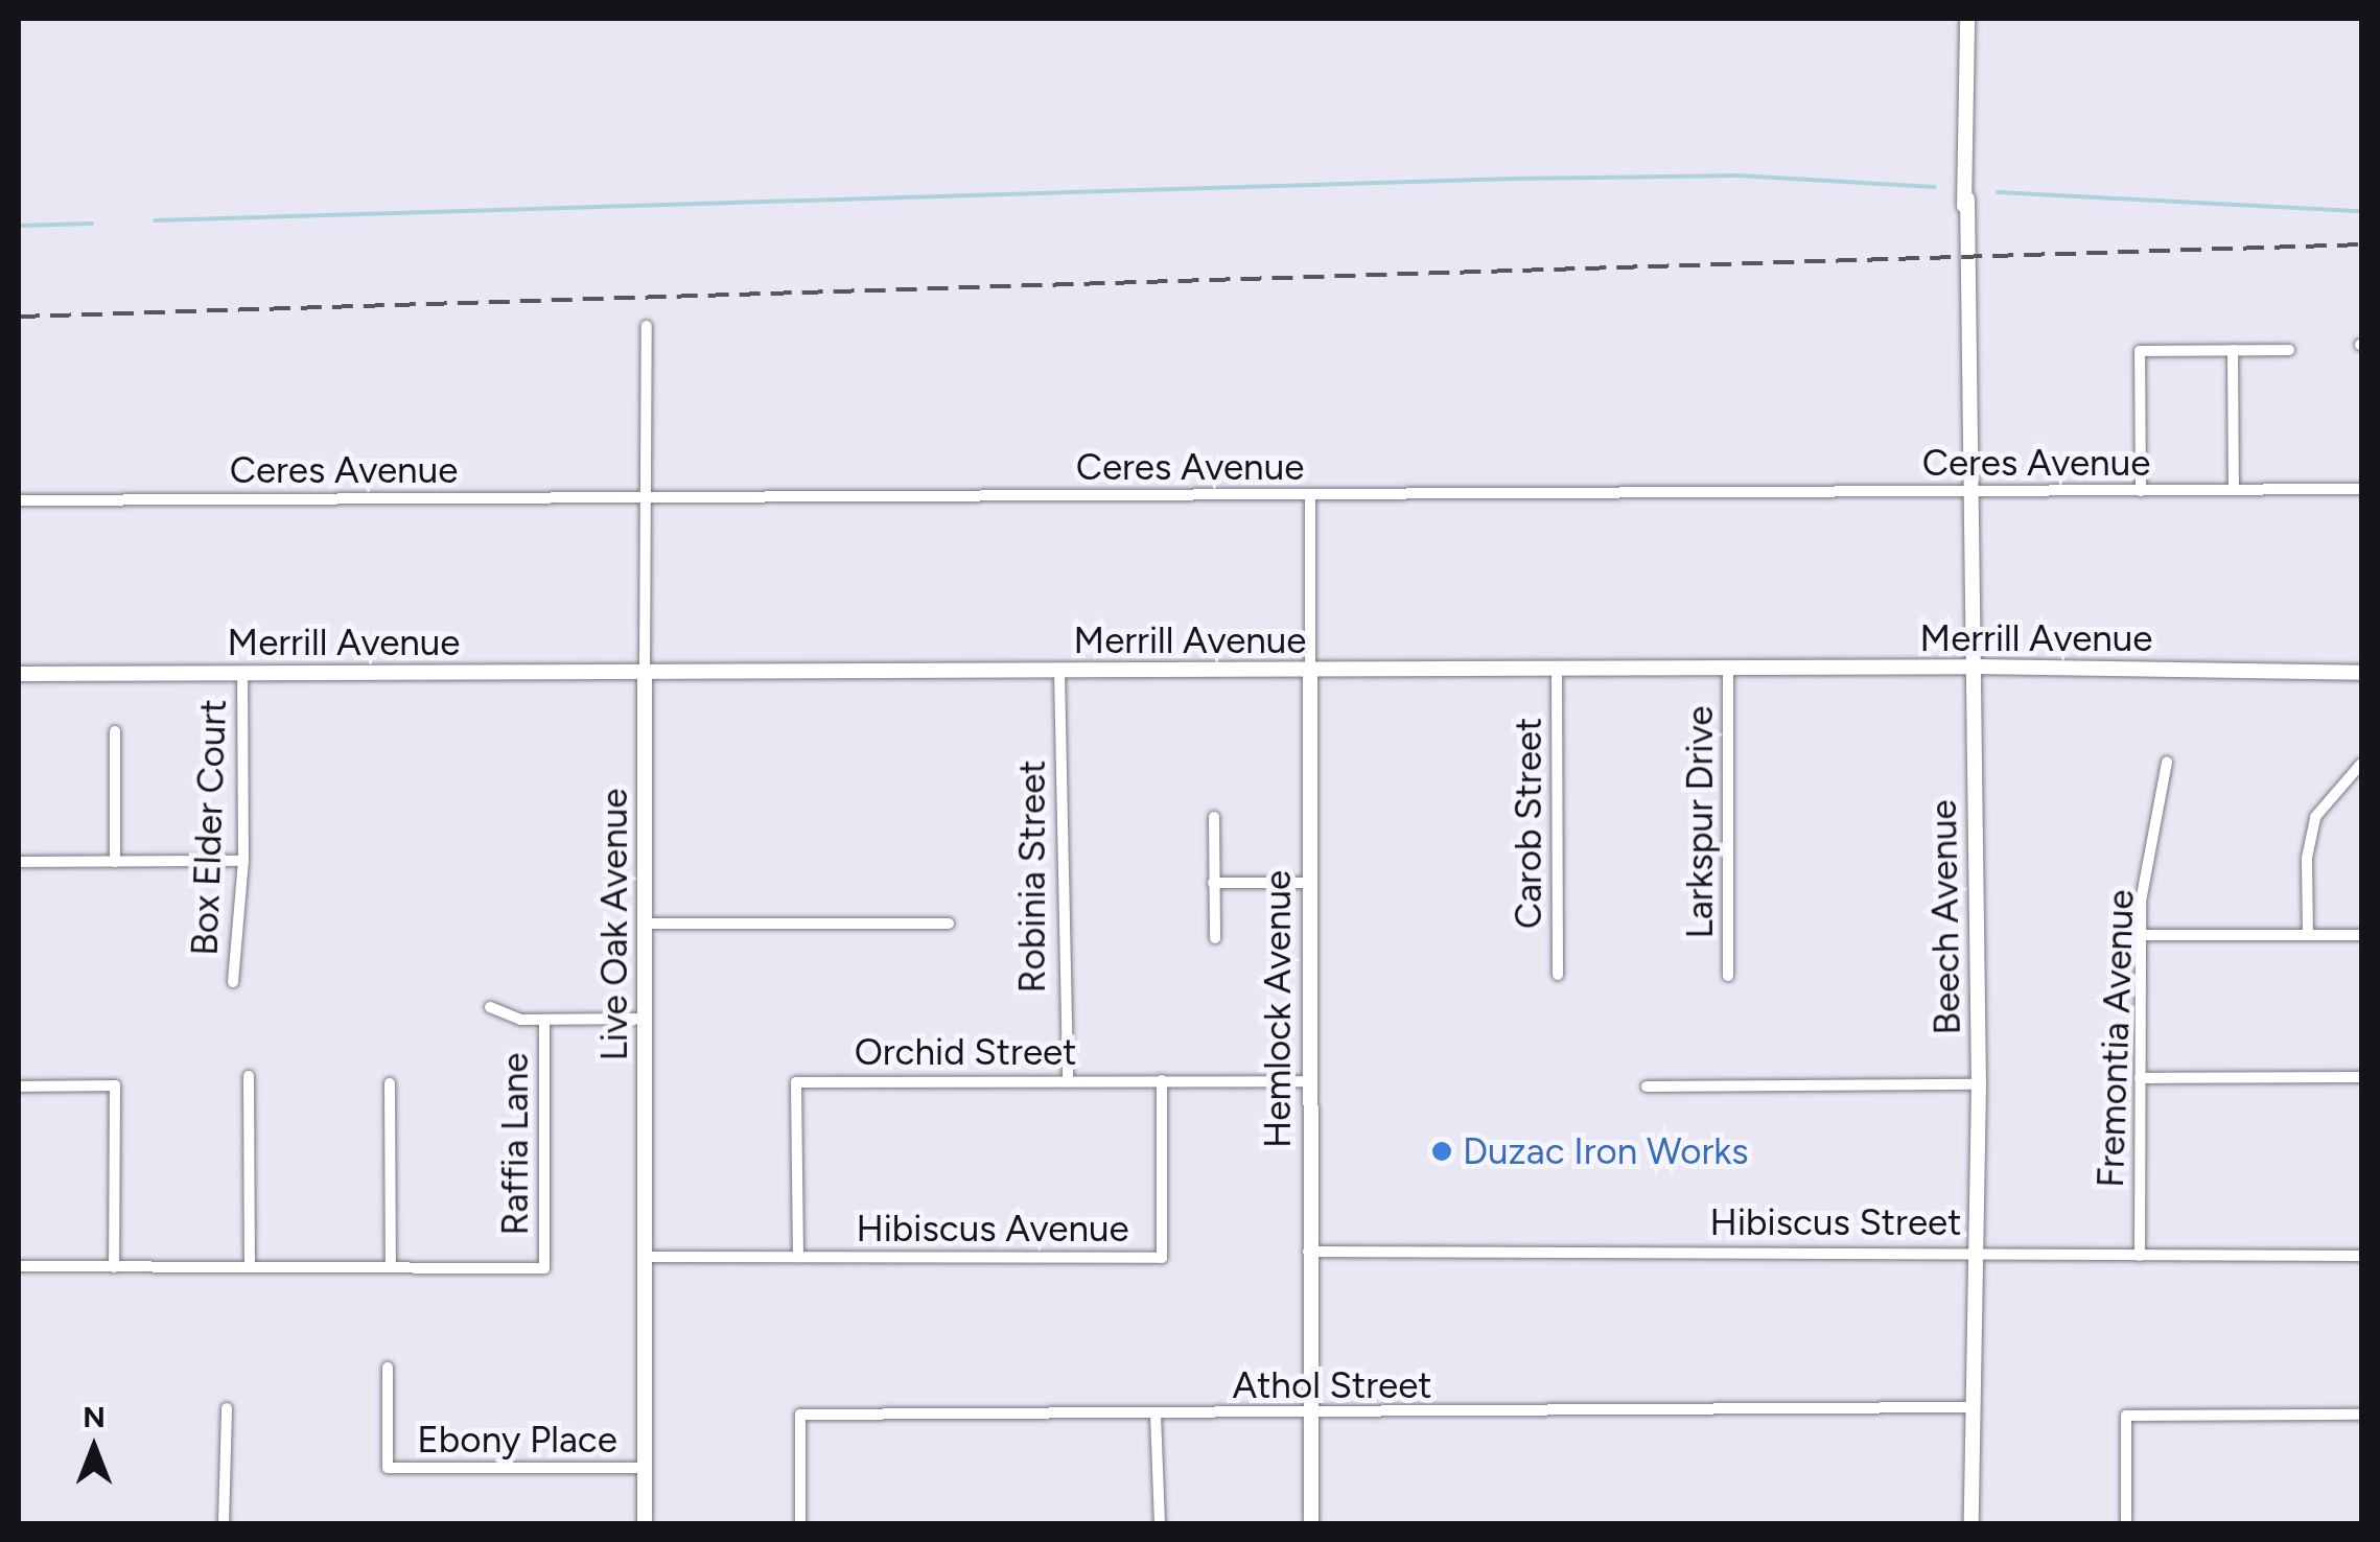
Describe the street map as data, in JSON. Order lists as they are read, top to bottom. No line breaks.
{"streets":{"main road":["Merrill Avenue","Beech Avenue","Live Oak Avenue","Hemlock Avenue"],"street":["Ceres Avenue","Larkspur Drive","Carob Street","Box Elder Court","Robinia Street","Fremontia Avenue","Orchid Street","Raffia Lane","Hibiscus Street","Hibiscus Avenue","Athol Street","Ebony Place"]},"crossings":[["Ceres Avenue","Beech Avenue"],["Ceres Avenue","Live Oak Avenue"],["Ceres Avenue","Hemlock Avenue"],["Merrill Avenue","Larkspur Drive"],["Merrill Avenue","Carob Street"],["Merrill Avenue","Box Elder Court"],["Merrill Avenue","Robinia Street"],["Merrill Avenue","Beech Avenue"],["Merrill Avenue","Live Oak Avenue"],["Merrill Avenue","Hemlock Avenue"],["Robinia Street","Orchid Street"],["Beech Avenue","Hibiscus Street"],["Beech Avenue","Athol Street"],["Live Oak Avenue","Hibiscus Avenue"],["Live Oak Avenue","Ebony Place"],["Hemlock Avenue","Orchid Street"],["Hemlock Avenue","Hibiscus Street"],["Hemlock Avenue","Athol Street"],["Fremontia Avenue","Hibiscus Street"],["Orchid Street","Hibiscus Avenue"]],"places":["Duzac Iron Works"],"north":"top"}
